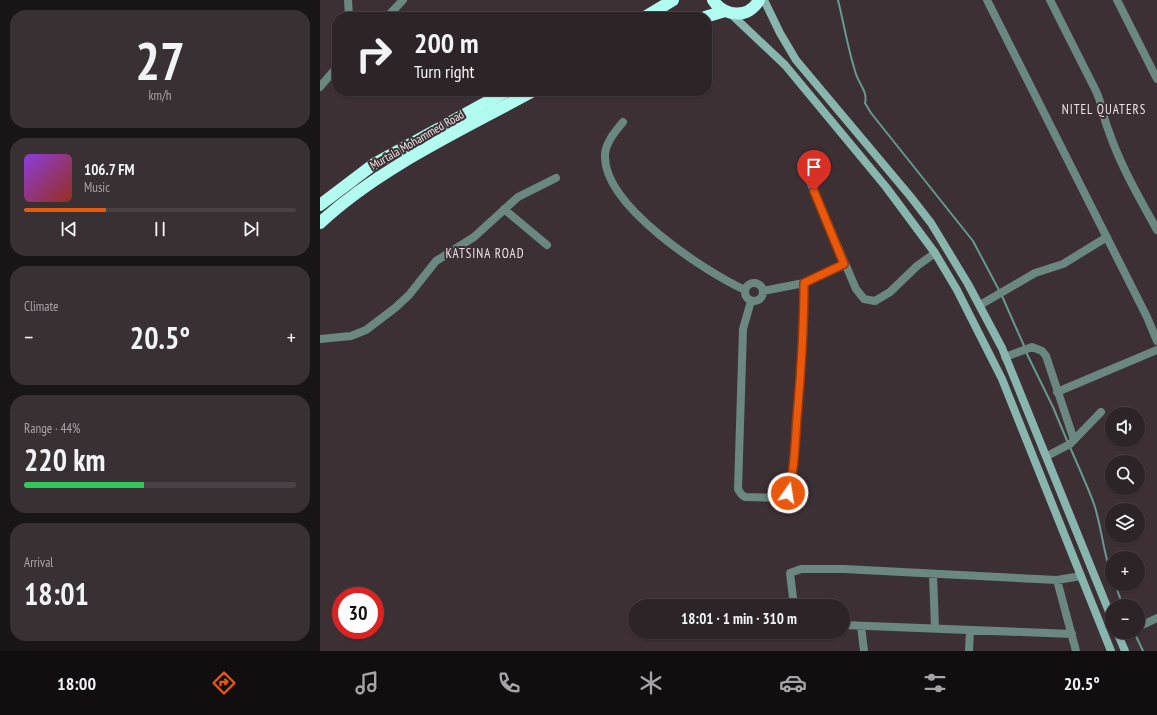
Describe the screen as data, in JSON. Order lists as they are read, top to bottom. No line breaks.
{"streets":{"highway":["Murtala Mohammed Road"]},"districts":["NITEL QUATERS","KATSINA ROAD"],"page":{"tile":[["27","km/h"],"Climate",["Range · 44%","220 km"],["Arrival","18:01"]],"turn":["200 m","Turn right"],"song":["106.7 FM","Music"],"heat":["−","20.5°","+"],"map_buttons":["+","−"],"limit":"30","trip":"18:01 · 1 min · 310 m","tabs":["18:00","20.5°"]}}
